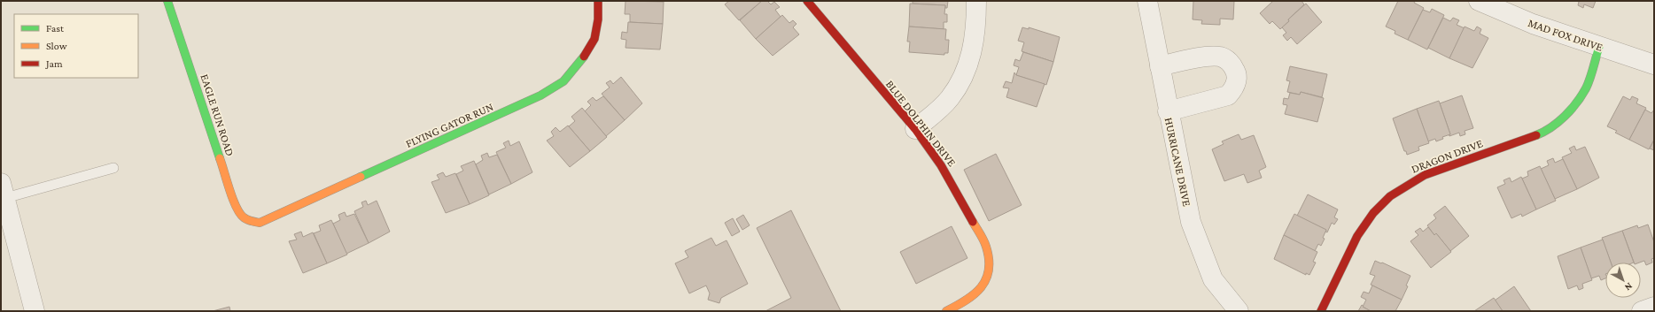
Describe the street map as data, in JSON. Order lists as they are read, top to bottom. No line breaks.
{"streets":{"street":["MAD FOX DRIVE","EAGLE RUN ROAD","BLUE DOLPHIN DRIVE","FLYING GATOR RUN","DRAGON DRIVE","HURRICANE DRIVE"]},"crossings":[["MAD FOX DRIVE","DRAGON DRIVE"],["EAGLE RUN ROAD","FLYING GATOR RUN"]],"legend":["Fast","Slow","Jam"],"north":"bottom right"}
